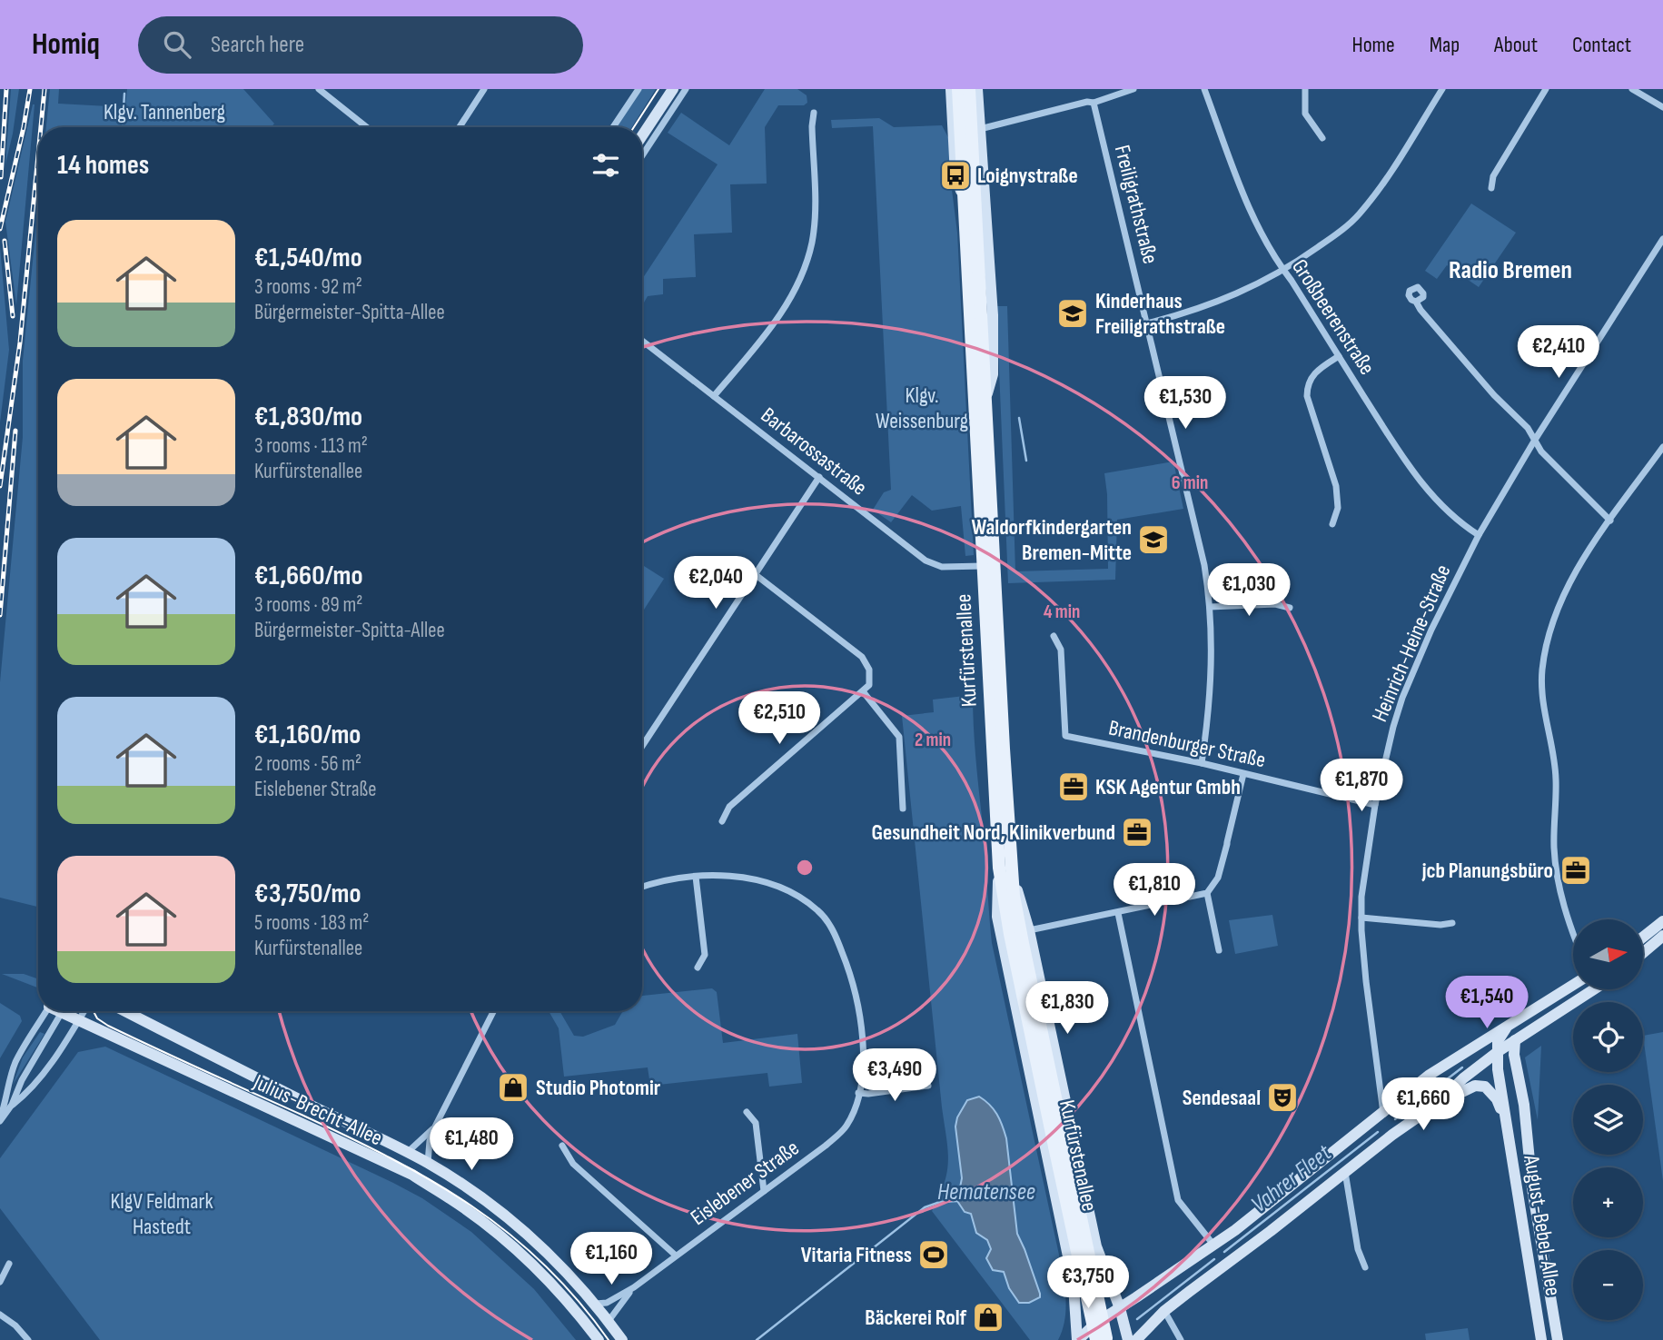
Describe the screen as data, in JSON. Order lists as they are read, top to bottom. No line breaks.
{"streets":{"main road":["Kurfürstenallee","Julius-Brecht-Allee","August-Bebel-Allee"],"street":["Freiligrathstraße","Großbeerenstraße","Barbarossastraße","Heinrich-Heine-Straße","Brandenburger Straße","Eislebener Straße"]},"crossings":[["Freiligrathstraße","Brandenburger Straße"],["Großbeerenstraße","Heinrich-Heine-Straße"],["Barbarossastraße","Kurfürstenallee"],["Heinrich-Heine-Straße","Brandenburger Straße"],["Julius-Brecht-Allee","Eislebener Straße"]],"districts":["Radio Bremen"],"water":["Vahrer Fleet","Hematensee"],"parks":["Klgv. Tannenberg","Klgv. Weissenburg","KlgV Feldmark Hastedt"],"places":{"bus stop":["Loignystraße"],"school or university":["Kinderhaus Freiligrathstraße","Waldorfkindergarten Bremen-Mitte"],"office":["KSK Agentur Gmbh","Gesundheit Nord, Klinikverbund","jcb Planungsbüro"],"shop":["Studio Photomir","Bäckerei Rolf"],"theatre":["Sendesaal"],"sports":["Vitaria Fitness"]},"north":"right","page":{"header":"Homiq","search":"Search here","nav":["Home","Map","About","Contact"],"heading":"14 homes","list":[{"name":"€1,540/mo","note":"3 rooms · 92 m² · Bürgermeister-Spitta-Allee"},{"name":"€1,830/mo","note":"3 rooms · 113 m² · Kurfürstenallee"},{"name":"€1,660/mo","note":"3 rooms · 89 m² · Bürgermeister-Spitta-Allee"},{"name":"€1,160/mo","note":"2 rooms · 56 m² · Eislebener Straße"},{"name":"€3,750/mo","note":"5 rooms · 183 m² · Kurfürstenallee"}],"price":["€2,410","€1,530","€2,040","€1,030","€2,510","€1,870","€1,810","€1,540","€1,830","€3,490","€1,660","€1,480","€1,160","€3,750"],"map_buttons":["+","−"]},"rings":["6 min","4 min","2 min"]}
